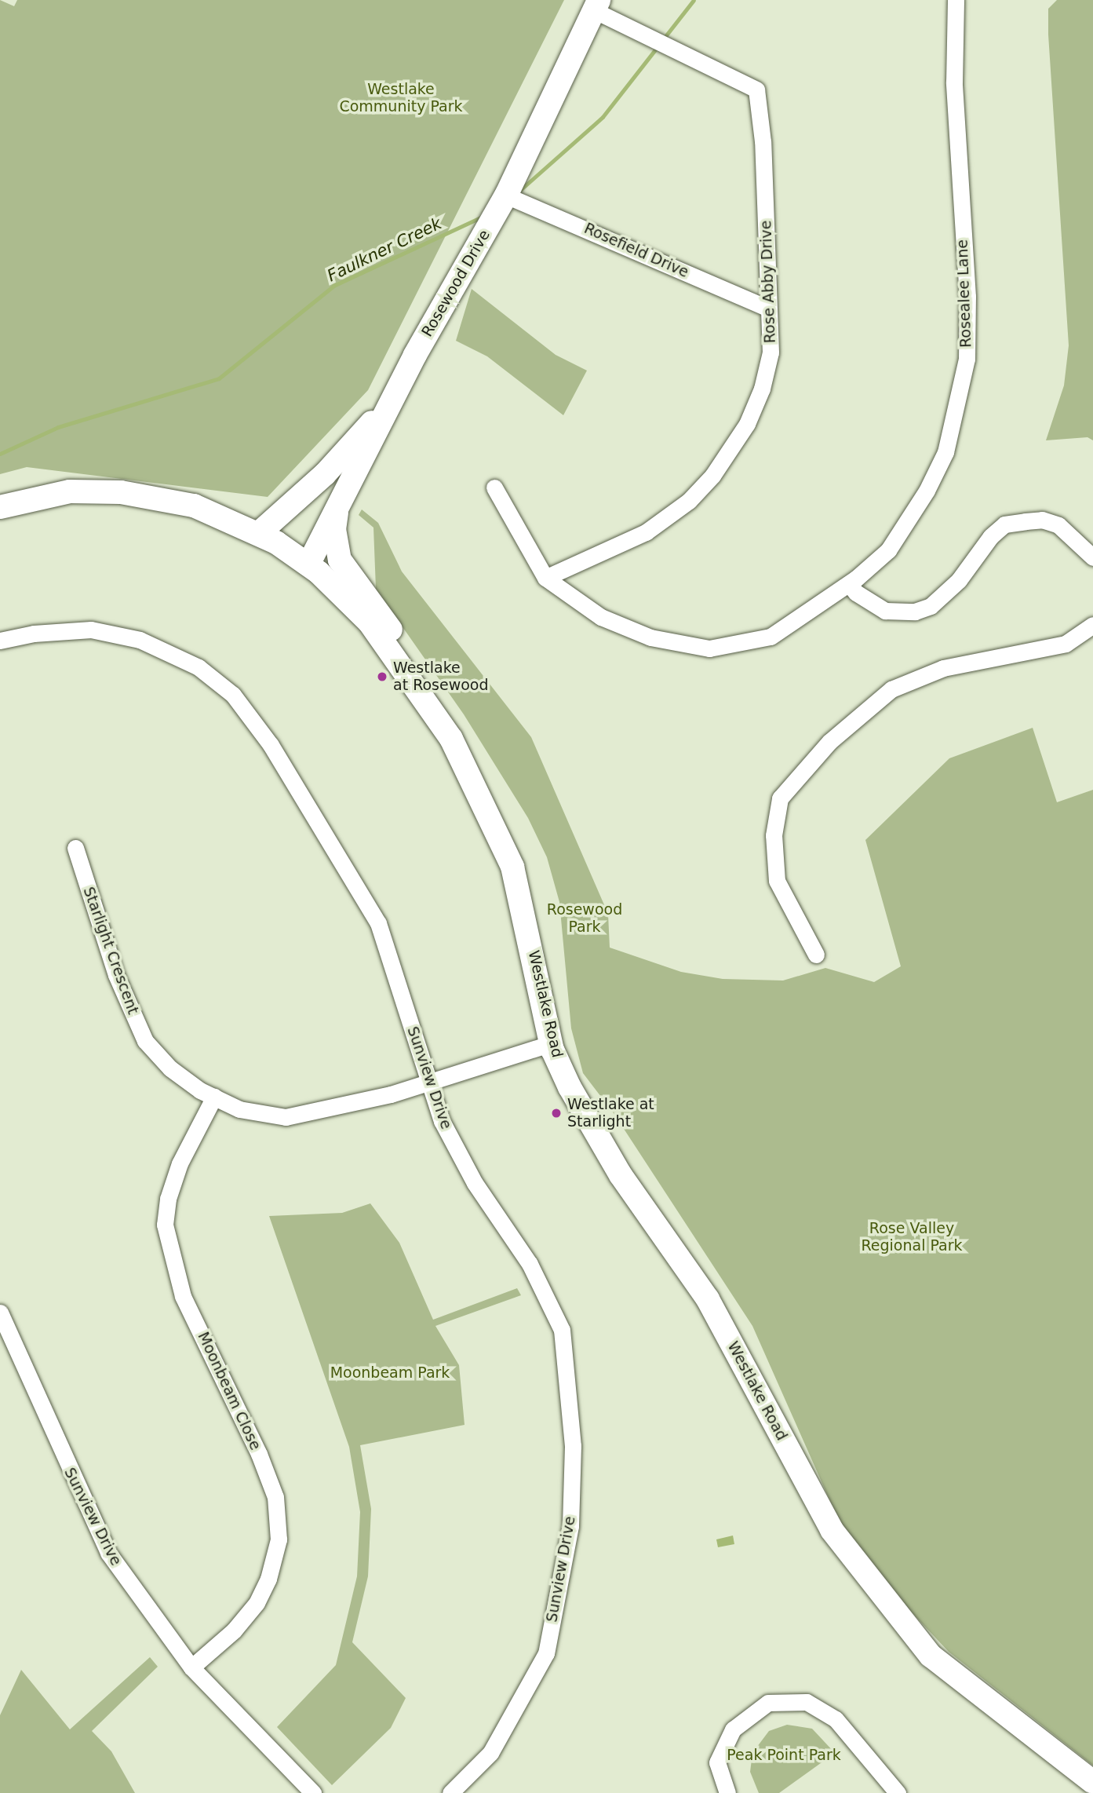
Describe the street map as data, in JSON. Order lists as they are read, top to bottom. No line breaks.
{"streets":{"street":["Rosefield Drive","Rose Abby Drive","Rosewood Drive","Rosealee Lane","Starlight Crescent","Westlake Road","Sunview Drive","Moonbeam Close"]},"crossings":[["Rosefield Drive","Rose Abby Drive"],["Rosefield Drive","Rosewood Drive"],["Rose Abby Drive","Rosewood Drive"],["Rose Abby Drive","Rosealee Lane"],["Rosewood Drive","Westlake Road"],["Starlight Crescent","Westlake Road"],["Starlight Crescent","Sunview Drive"],["Starlight Crescent","Moonbeam Close"],["Sunview Drive","Moonbeam Close"]],"water":["Faulkner Creek"],"parks":["Westlake Community Park","Rosewood Park","Rose Valley Regional Park","Moonbeam Park","Peak Point Park"],"places":["Westlake at Rosewood","Westlake at Starlight"]}
